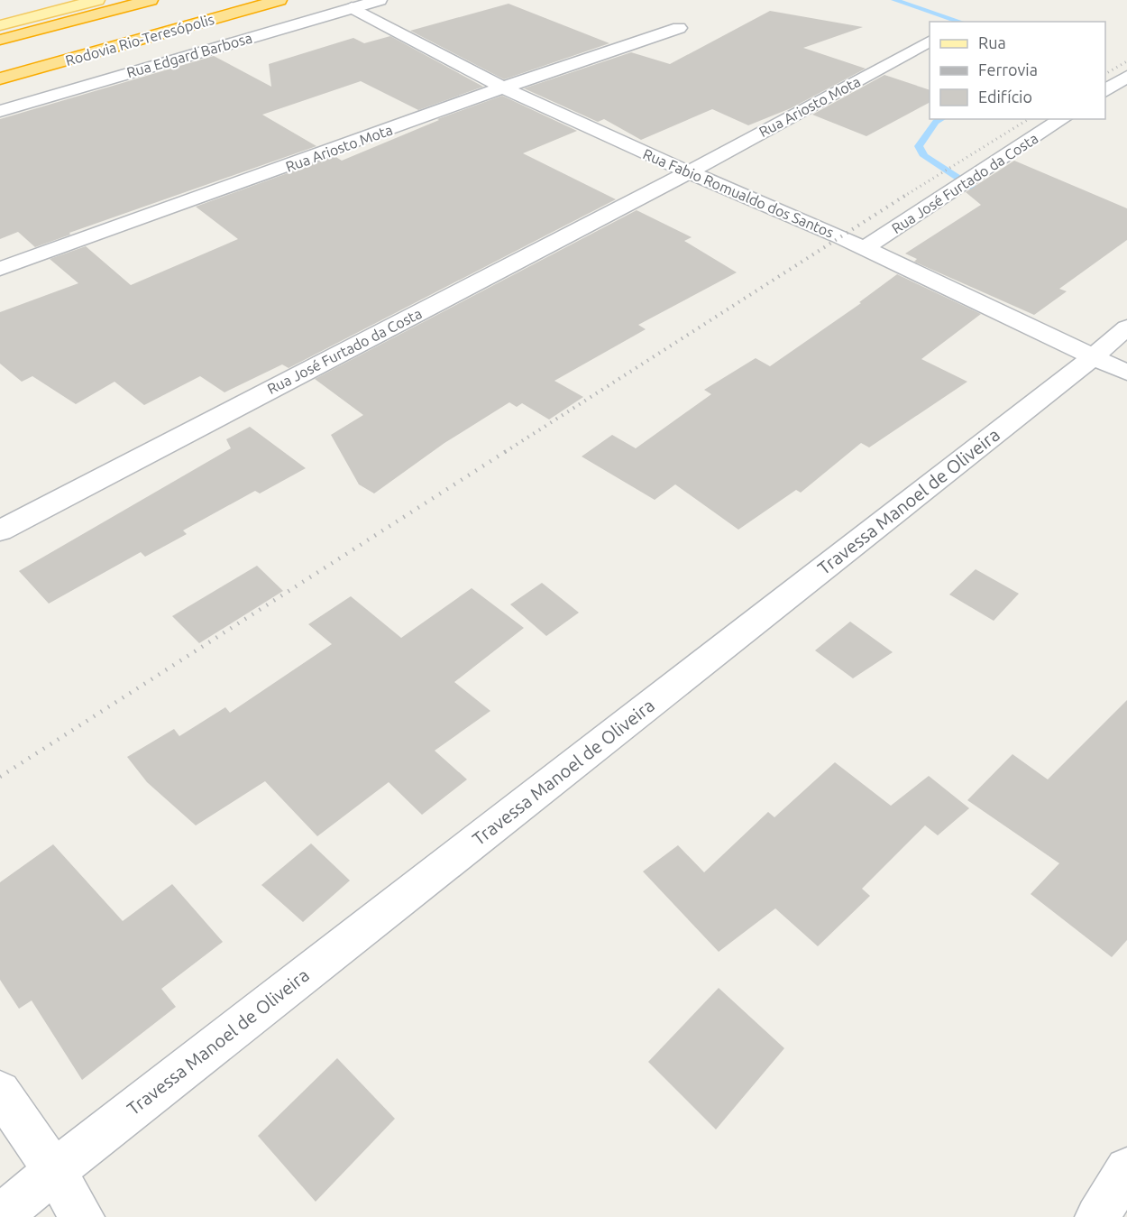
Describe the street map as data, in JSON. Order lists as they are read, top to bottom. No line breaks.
{"streets":{"highway":["Rodovia Rio-Teresópolis"],"street":["Rua Edgard Barbosa","Rua Ariosto Mota","Rua José Furtado da Costa","Rua Fabio Romualdo dos Santos","Travessa Manoel de Oliveira"]},"crossings":[["Rua Edgard Barbosa","Rua Fabio Romualdo dos Santos"],["Rua Ariosto Mota","Rua José Furtado da Costa"],["Rua Ariosto Mota","Rua Fabio Romualdo dos Santos"],["Rua José Furtado da Costa","Rua Fabio Romualdo dos Santos"],["Rua Fabio Romualdo dos Santos","Travessa Manoel de Oliveira"]],"legend":["Rua","Ferrovia","Edifício"]}
